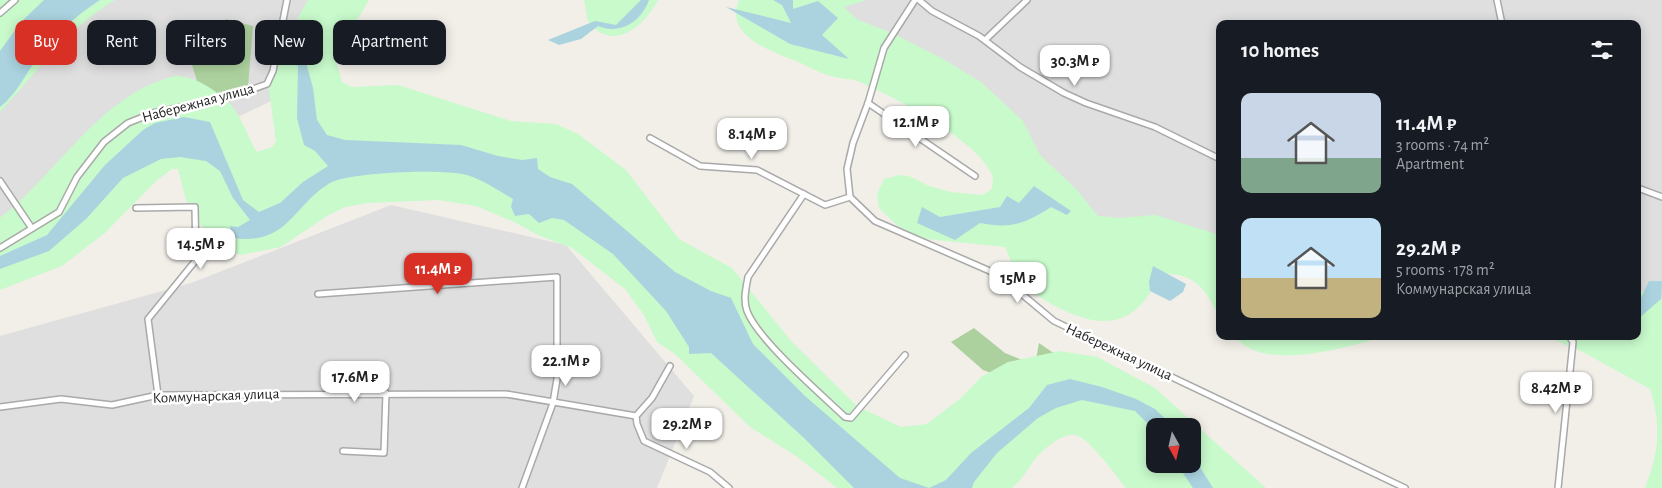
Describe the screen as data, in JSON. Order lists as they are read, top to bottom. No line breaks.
{"streets":{"street":["Набережная улица","Коммунарская улица"]},"north":"bottom","page":{"chip":["Buy","Rent","Filters","New","Apartment"],"heading":"10 homes","price":["30.3M ₽","12.1M ₽","8.14M ₽","14.5M ₽","11.4M ₽","15M ₽","22.1M ₽","17.6M ₽","8.42M ₽","29.2M ₽"],"list":[{"name":"11.4M ₽","note":"3 rooms · 74 m² · Apartment"},{"name":"29.2M ₽","note":"5 rooms · 178 m² · Коммунарская улица"}]}}
